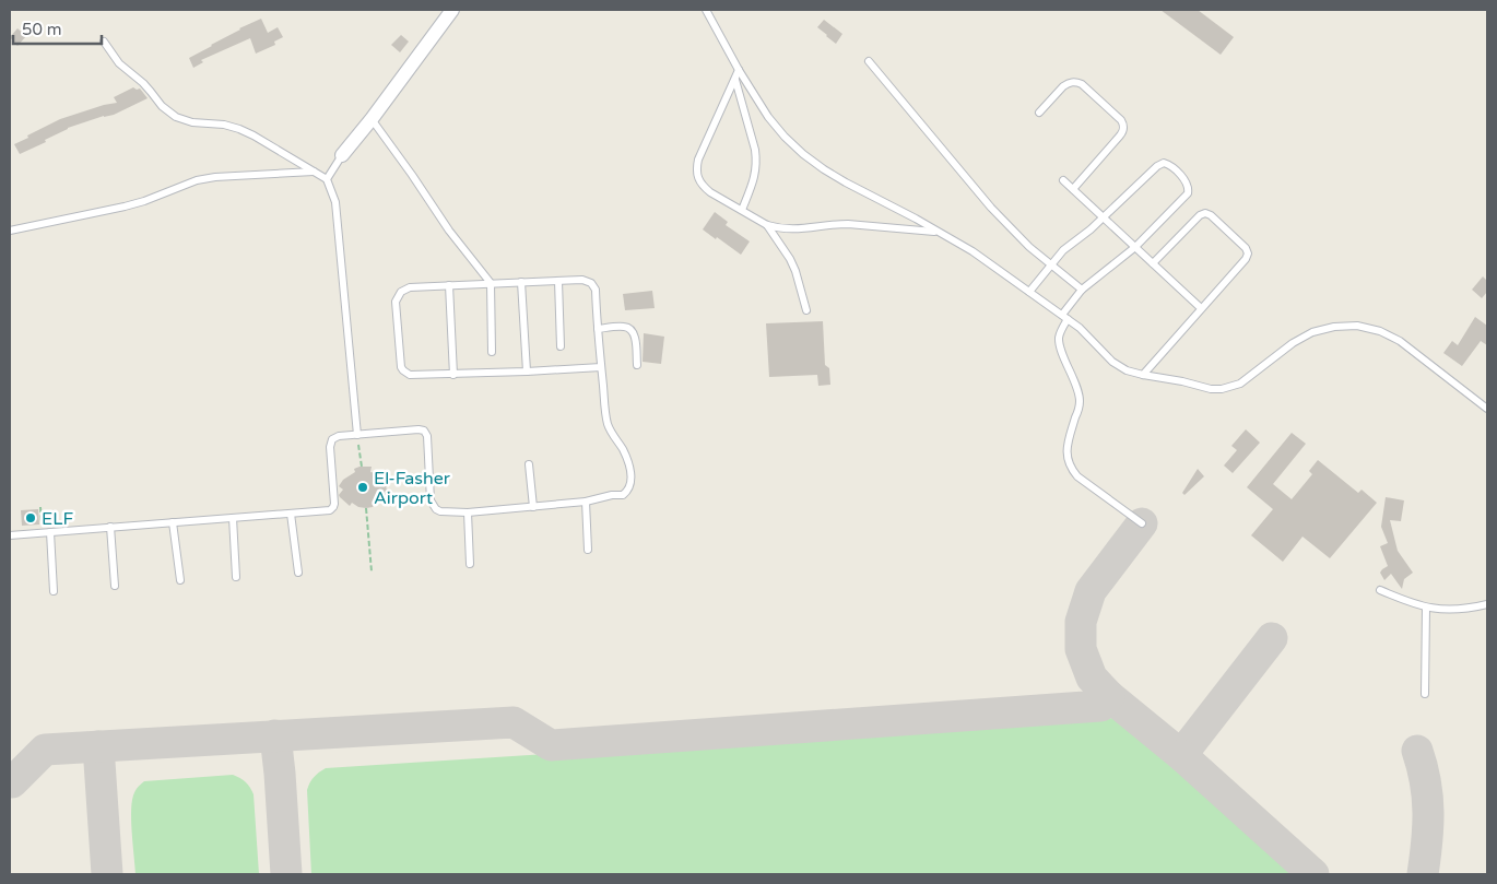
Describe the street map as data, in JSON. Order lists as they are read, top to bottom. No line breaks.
{"places":["El-Fasher Airport","ELF"],"scale_bar":"50 m"}
